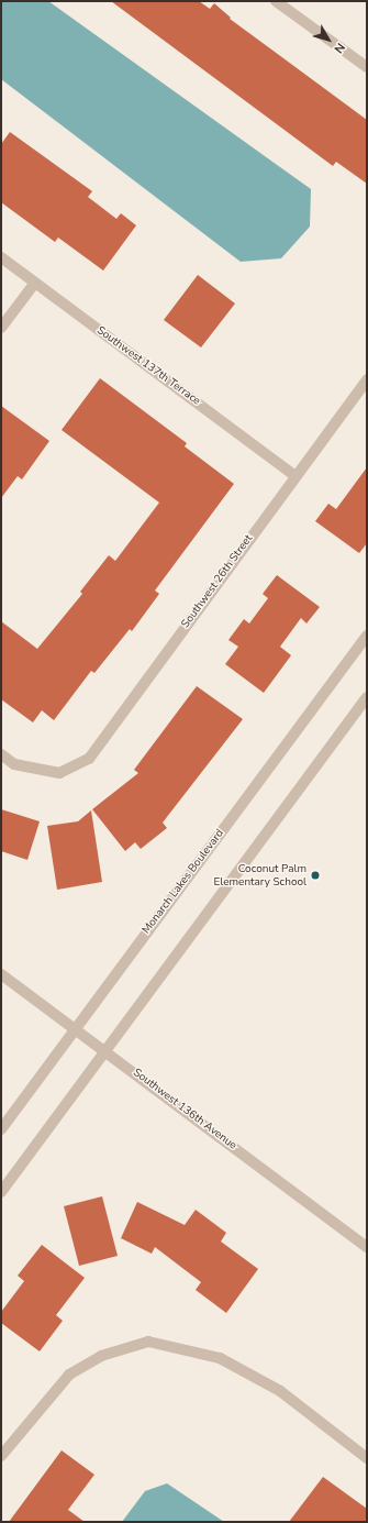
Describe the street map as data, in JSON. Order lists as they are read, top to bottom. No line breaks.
{"streets":{"street":["Southwest 137th Terrace","Southwest 26th Street","Monarch Lakes Boulevard","Southwest 136th Avenue"]},"crossings":[["Southwest 137th Terrace","Southwest 26th Street"],["Monarch Lakes Boulevard","Southwest 136th Avenue"]],"places":["Coconut Palm Elementary School"],"north":"bottom right"}
